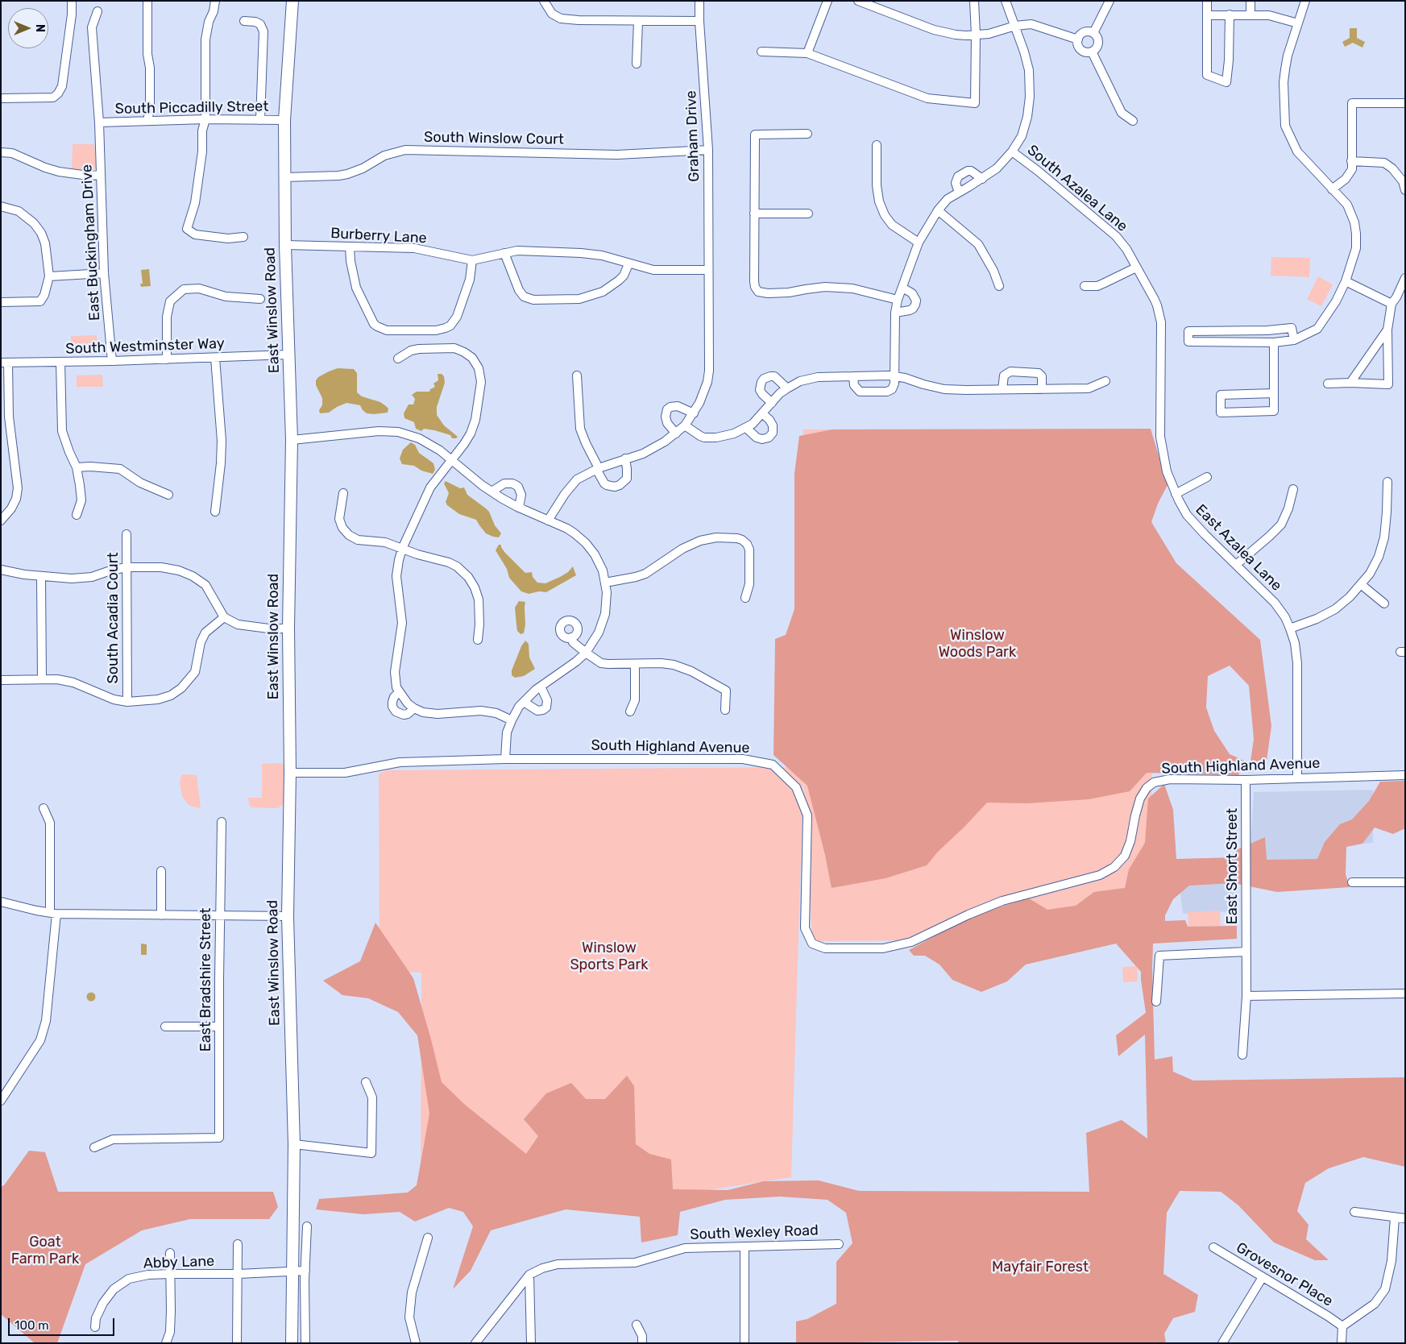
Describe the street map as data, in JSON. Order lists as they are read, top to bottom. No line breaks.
{"streets":{"main road":["East Winslow Road"],"street":["South Piccadilly Street","Graham Drive","South Winslow Court","South Azalea Lane","Burberry Lane","East Buckingham Drive","South Westminster Way","East Azalea Lane","South Acadia Court","South Highland Avenue","East Short Street","East Bradshire Street","South Wexley Road","Abby Lane","Grovesnor Place"]},"crossings":[["South Piccadilly Street","East Buckingham Drive"],["South Piccadilly Street","East Winslow Road"],["Graham Drive","South Winslow Court"],["Graham Drive","Burberry Lane"],["South Winslow Court","East Winslow Road"],["South Azalea Lane","East Azalea Lane"],["Burberry Lane","East Winslow Road"],["East Buckingham Drive","South Westminster Way"],["East Winslow Road","South Westminster Way"],["East Winslow Road","South Highland Avenue"],["East Winslow Road","Abby Lane"],["East Azalea Lane","South Highland Avenue"],["South Highland Avenue","East Short Street"]],"parks":["Winslow Woods Park","Winslow Sports Park","Goat Farm Park","Mayfair Forest"],"scale_bar":"100 m","north":"right"}
